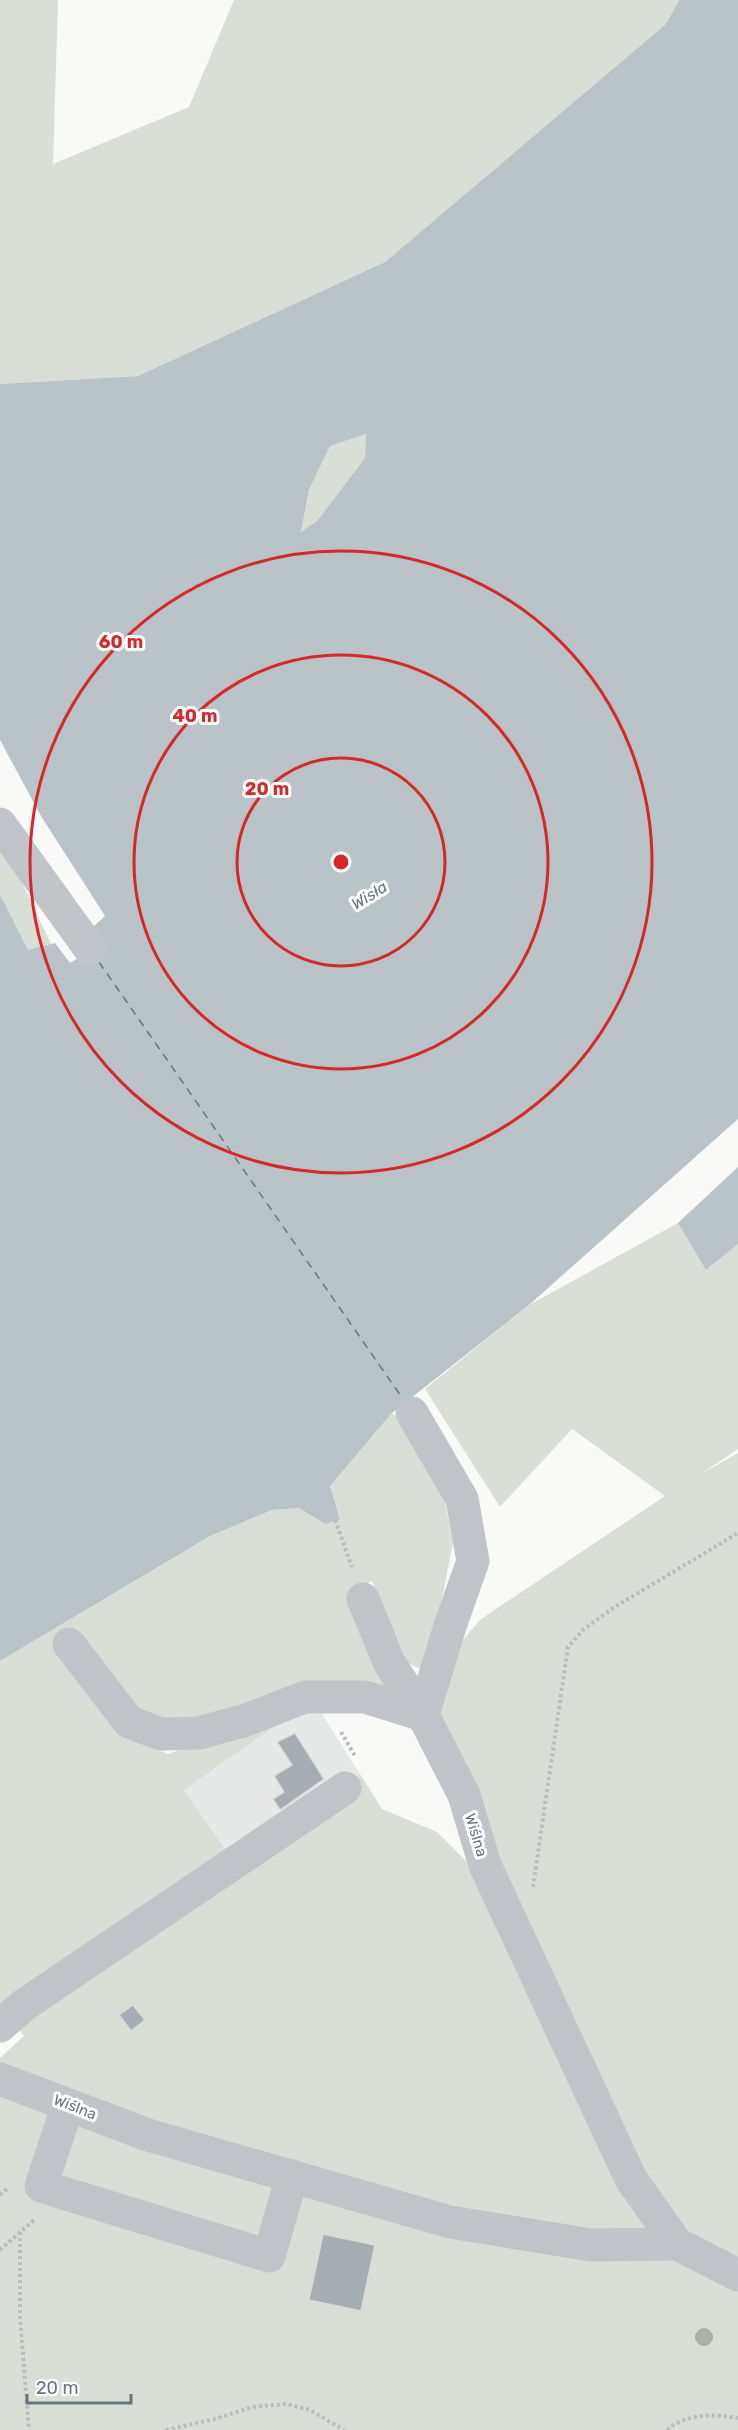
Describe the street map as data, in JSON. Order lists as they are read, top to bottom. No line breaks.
{"streets":{"street":["Wiślna"]},"water":["Wisła"],"scale_bar":"20 m","rings":["60 m","40 m","20 m"]}
